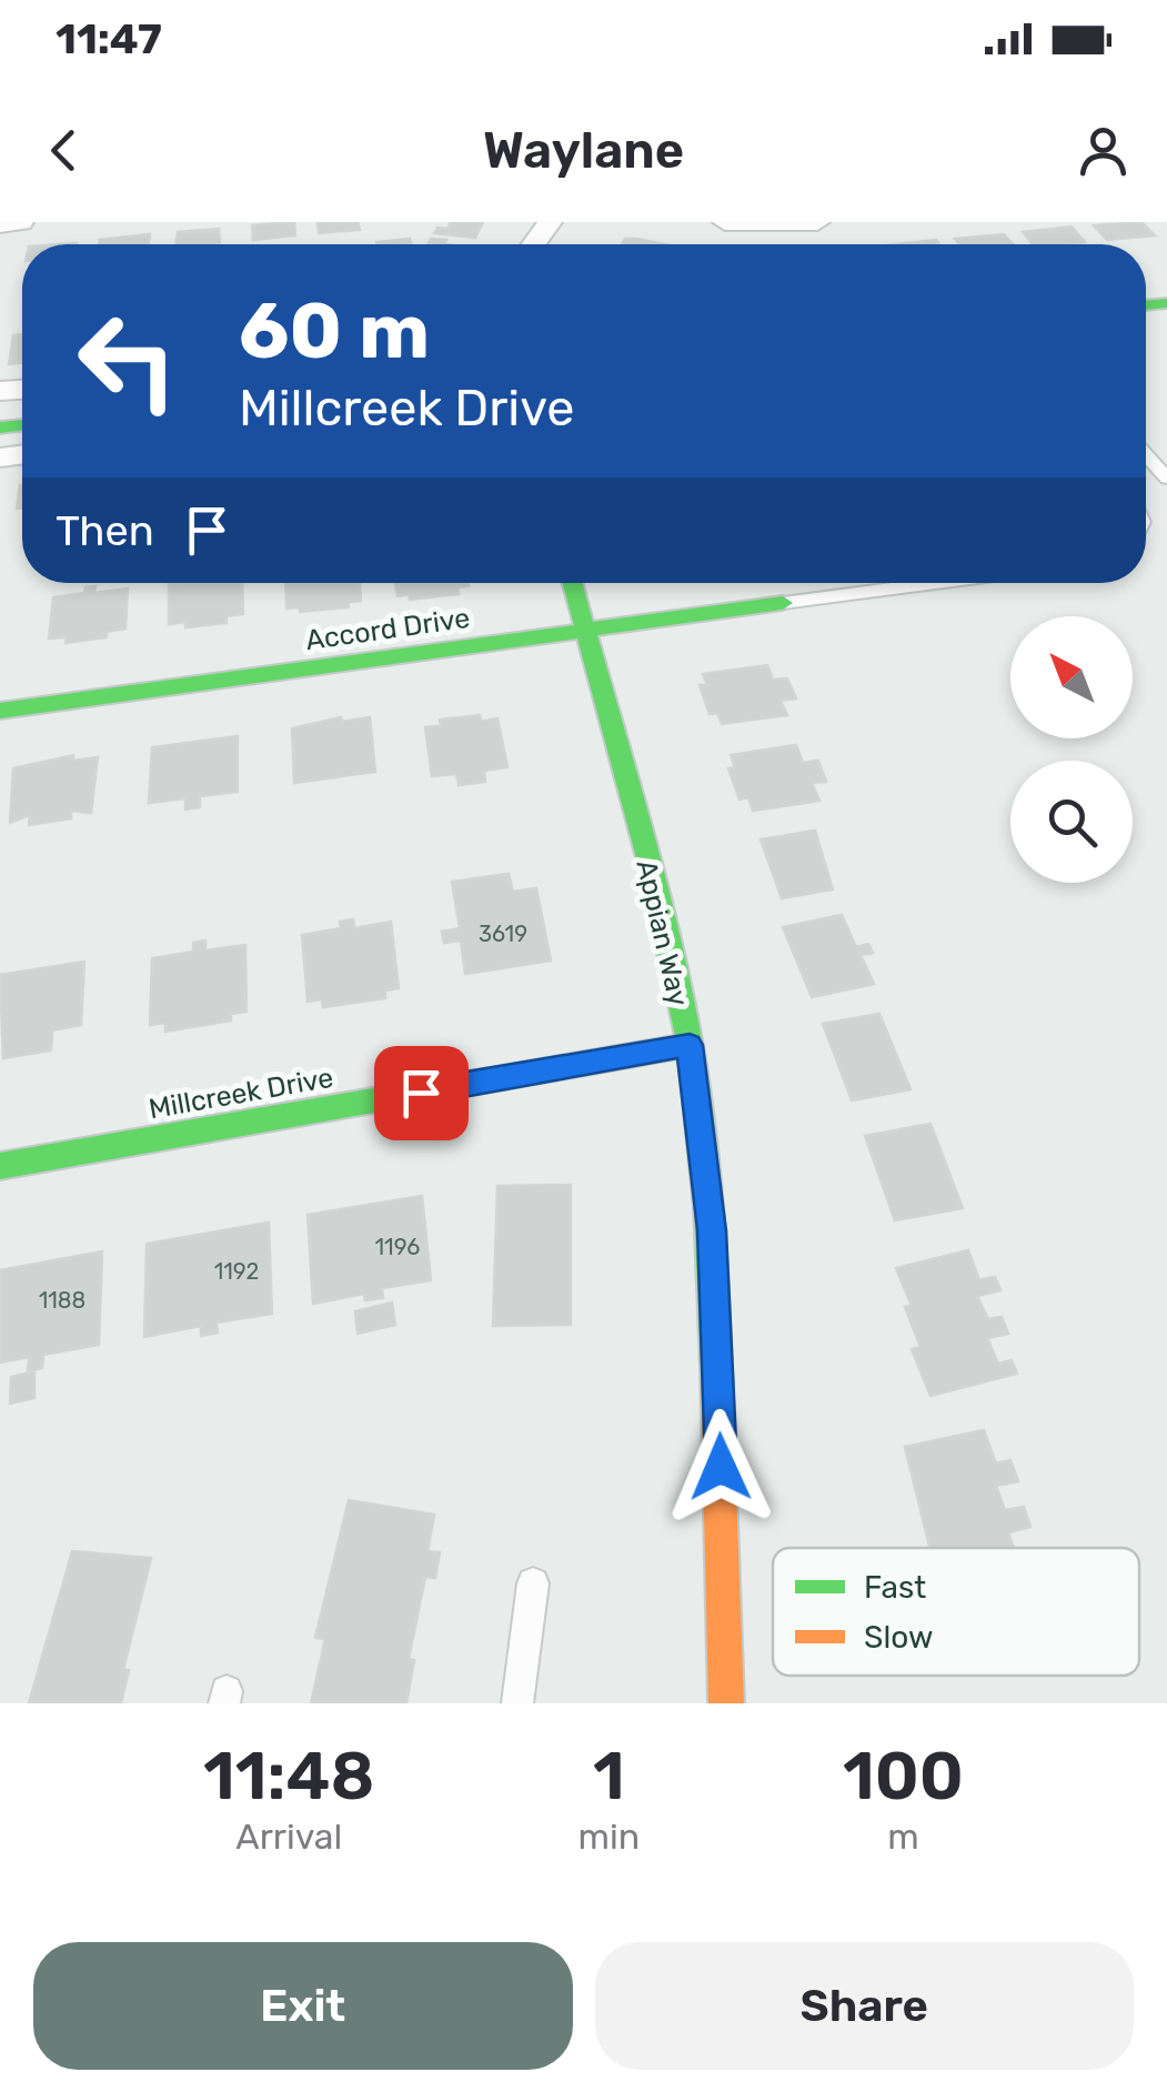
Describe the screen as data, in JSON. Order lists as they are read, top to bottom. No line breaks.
{"streets":{"street":["Accord Drive","Appian Way","Millcreek Drive"]},"crossings":[["Accord Drive","Appian Way"],["Appian Way","Millcreek Drive"]],"house_numbers":["3619","1196","1192","1188"],"legend":["Fast","Slow"],"north":"top left","page":{"status":"11:47","header":"Waylane","turn":["60 m","Millcreek Drive"],"then":"Then","eta":["11:48","Arrival","1","min","100","m"],"buttons":["Exit","Share"]}}
